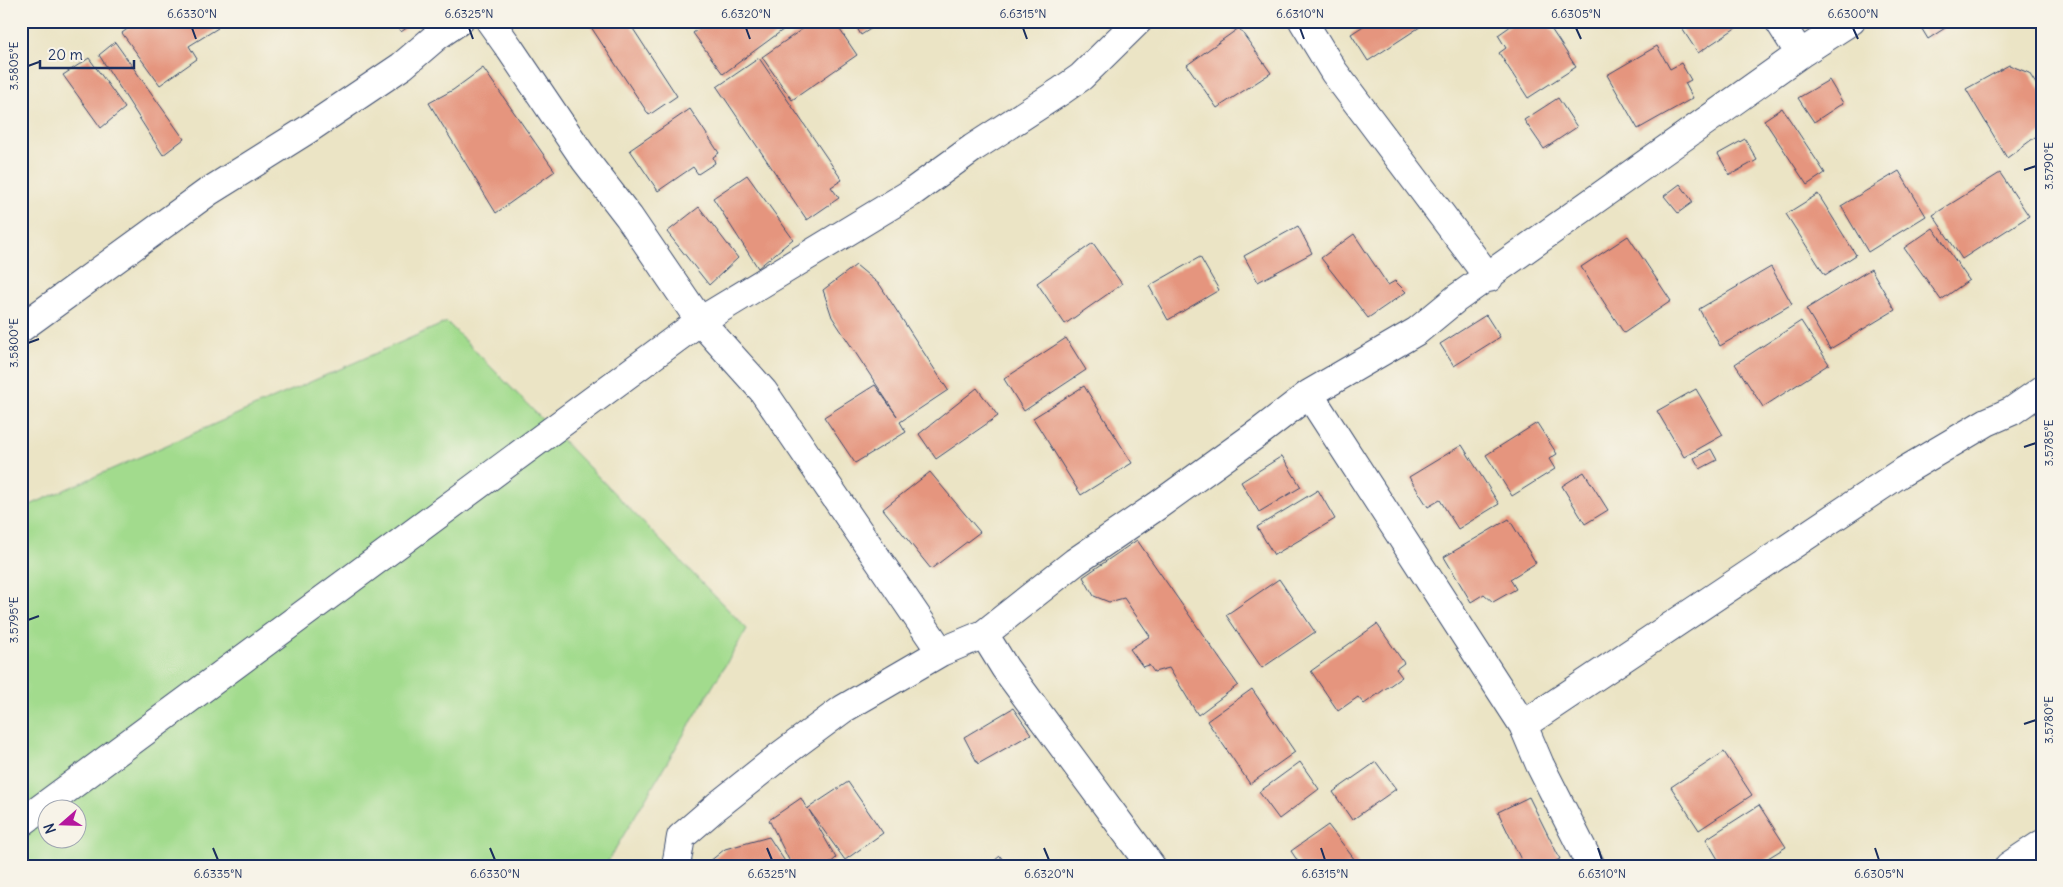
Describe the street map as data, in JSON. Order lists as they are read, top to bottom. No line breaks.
{"scale_bar":"20 m","north":"left","coordinates":["6.6330°N","6.6325°N","6.6320°N","6.6315°N","6.6310°N","6.6305°N","6.6300°N","3.5805°E","3.5790°E","3.5800°E","3.5785°E","3.5795°E","3.5780°E","6.6335°N"]}
